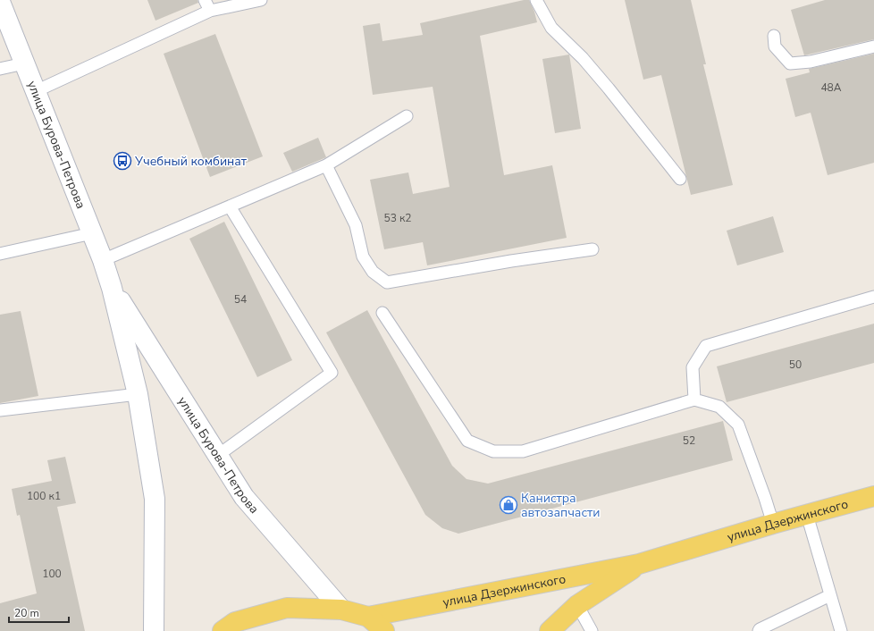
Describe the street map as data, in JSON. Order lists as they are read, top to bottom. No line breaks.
{"streets":{"main road":["улица Бурова-Петрова","улица Дзержинского"]},"places":{"bus stop":["Учебный комбинат"],"shop":["Канистра автозапчасти"]},"house_numbers":["48А","53 к2","54","50","52","100 к1","100"],"scale_bar":"20 m"}
